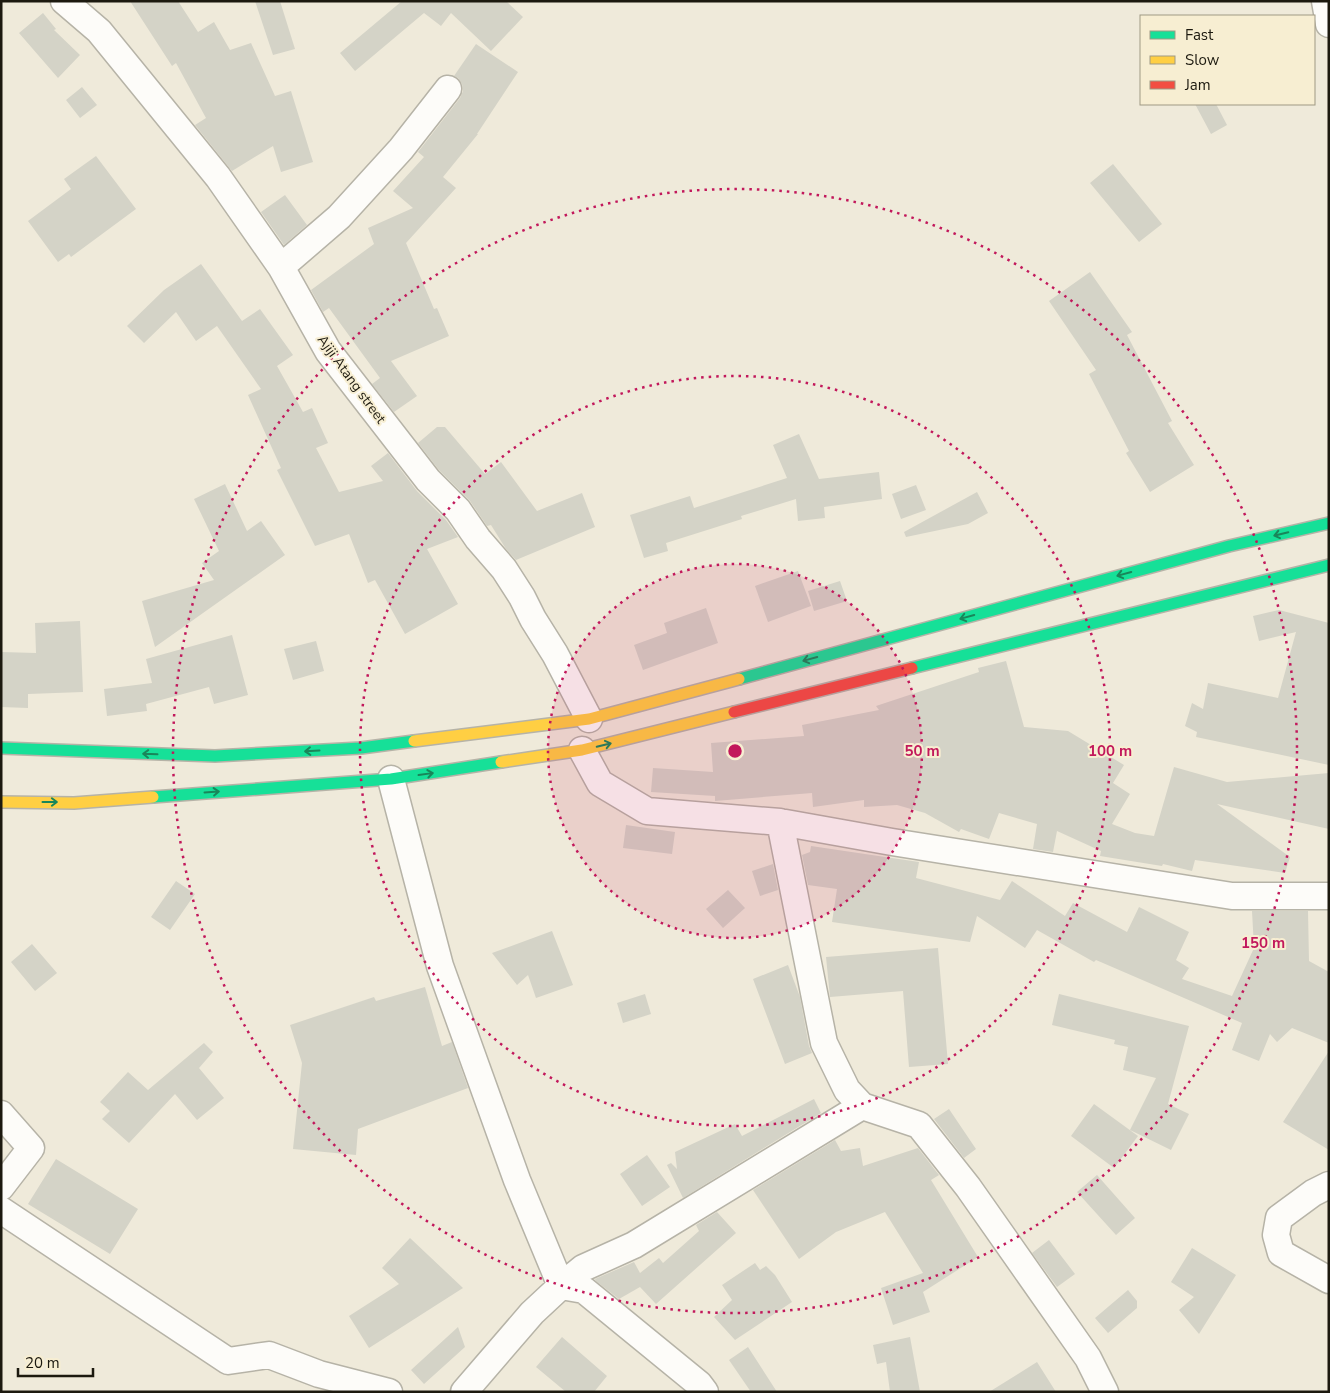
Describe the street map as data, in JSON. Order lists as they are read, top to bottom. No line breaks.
{"streets":{"street":["Ajiji Atang street"]},"legend":["Fast","Slow","Jam"],"scale_bar":"20 m","rings":["50 m","100 m","150 m"]}
